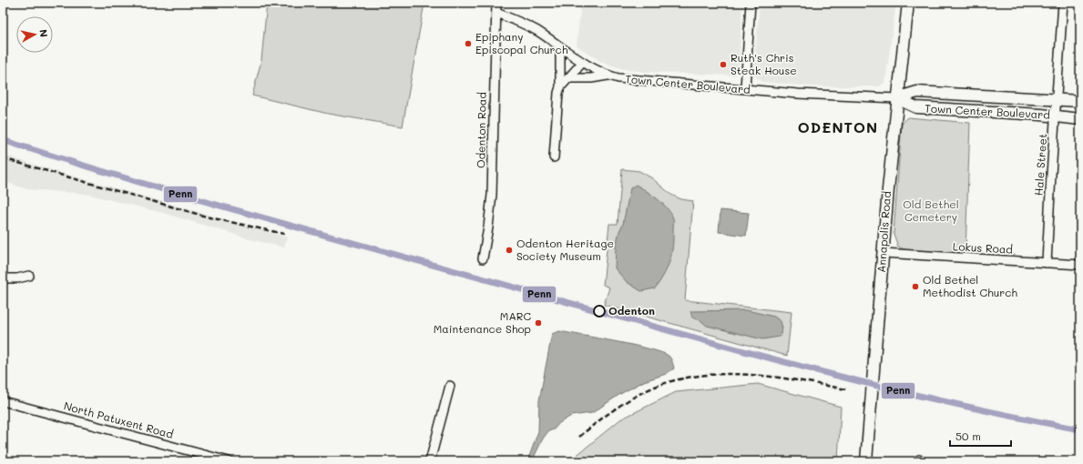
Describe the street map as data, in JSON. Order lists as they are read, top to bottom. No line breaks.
{"streets":{"main road":["Town Center Boulevard","Annapolis Road"],"street":["Odenton Road","Hale Street","Lokus Road","North Patuxent Road"]},"crossings":[["Town Center Boulevard","Odenton Road"],["Town Center Boulevard","Hale Street"],["Town Center Boulevard","Annapolis Road"],["Hale Street","Lokus Road"],["Annapolis Road","Lokus Road"]],"districts":["ODENTON"],"parks":["Old Bethel Cemetery"],"places":["Epiphany Episcopal Church","Ruth's Chris Steak House","Odenton Heritage Society Museum","Old Bethel Methodist Church","Odenton","MARC Maintenance Shop"],"lines":["transit line Penn"],"scale_bar":"50 m","north":"right"}
